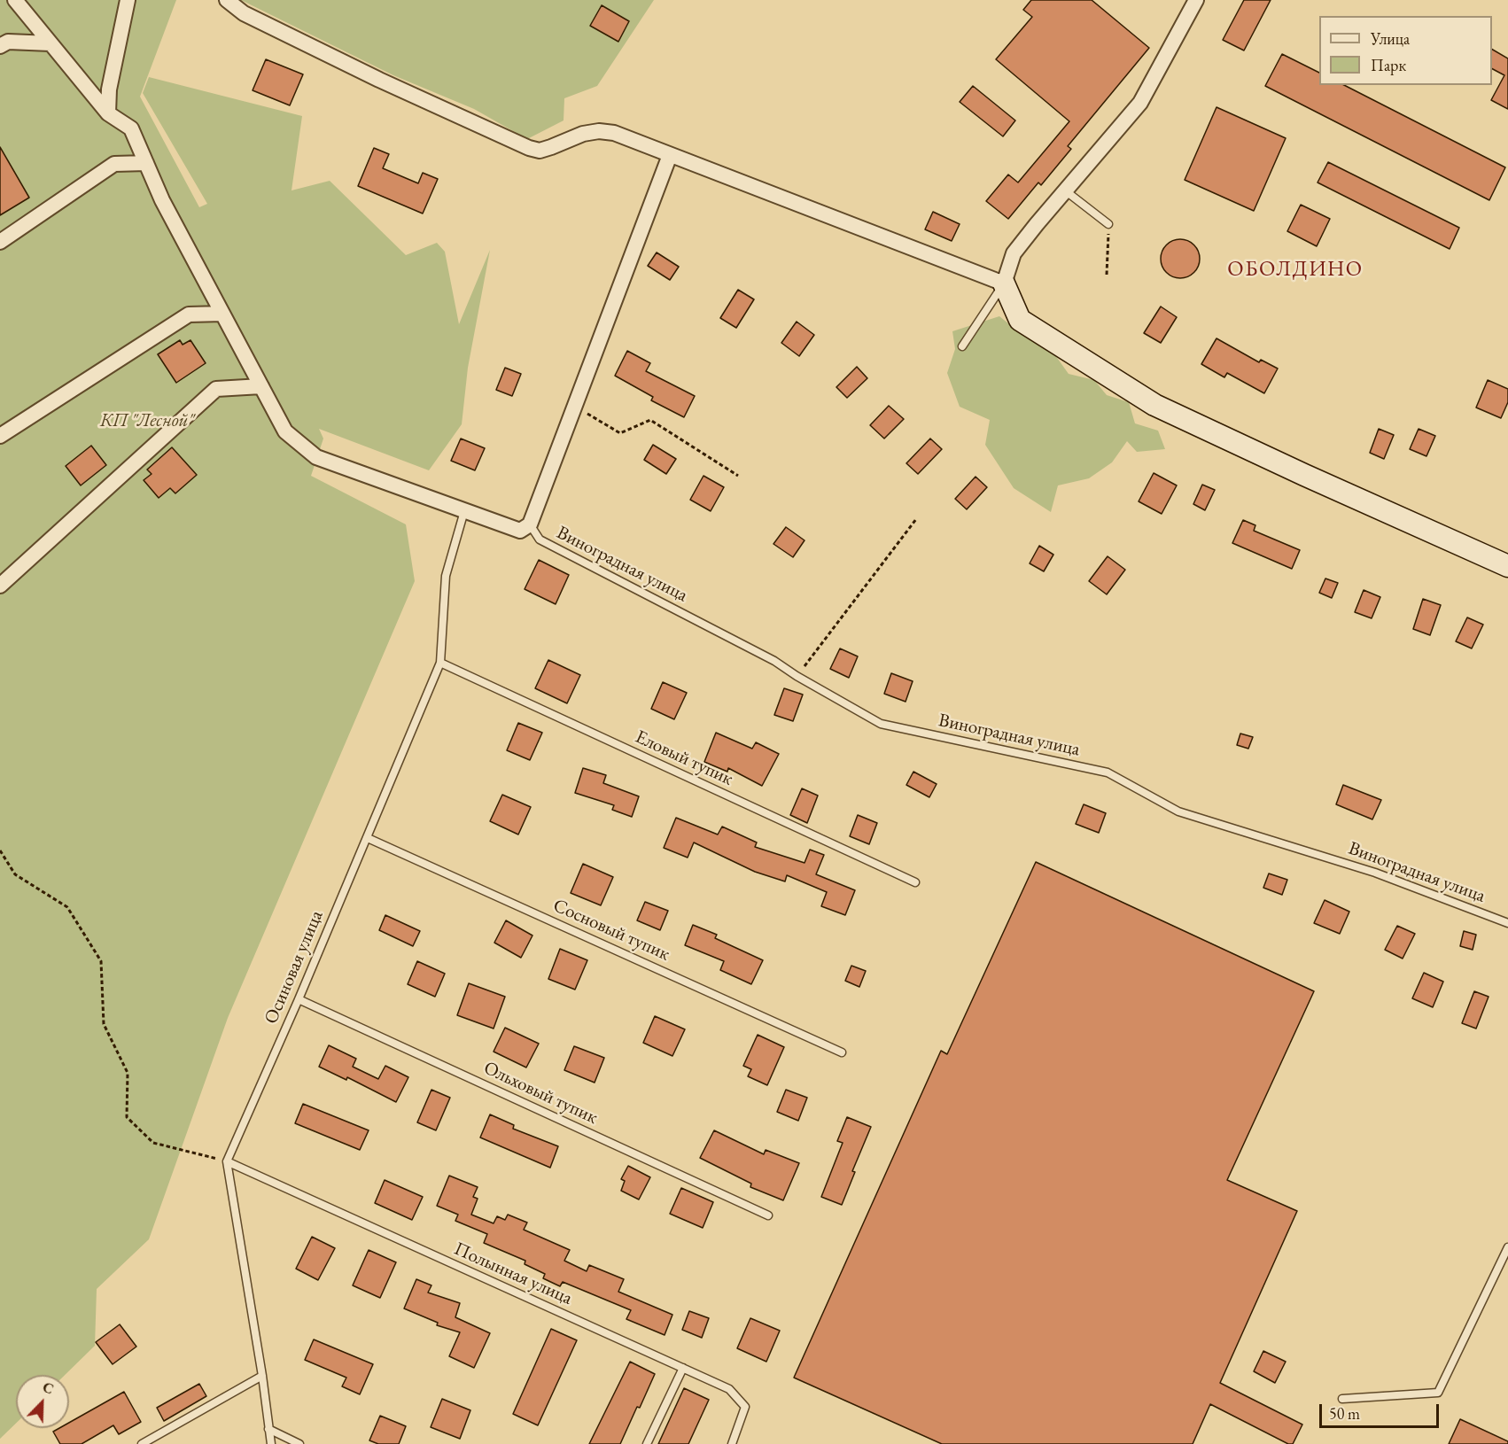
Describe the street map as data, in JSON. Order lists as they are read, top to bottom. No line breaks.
{"streets":{"lane":["Виноградная улица","Еловый тупик","Сосновый тупик","Осиновая улица","Ольховый тупик","Полынная улица"]},"crossings":[["Еловый тупик","Осиновая улица"],["Сосновый тупик","Осиновая улица"],["Осиновая улица","Ольховый тупик"],["Осиновая улица","Полынная улица"]],"districts":["ОБОЛДИНО"],"parks":["КП \"Лесной\""],"legend":["Улица","Парк"],"scale_bar":"50 m","north":"top right"}
